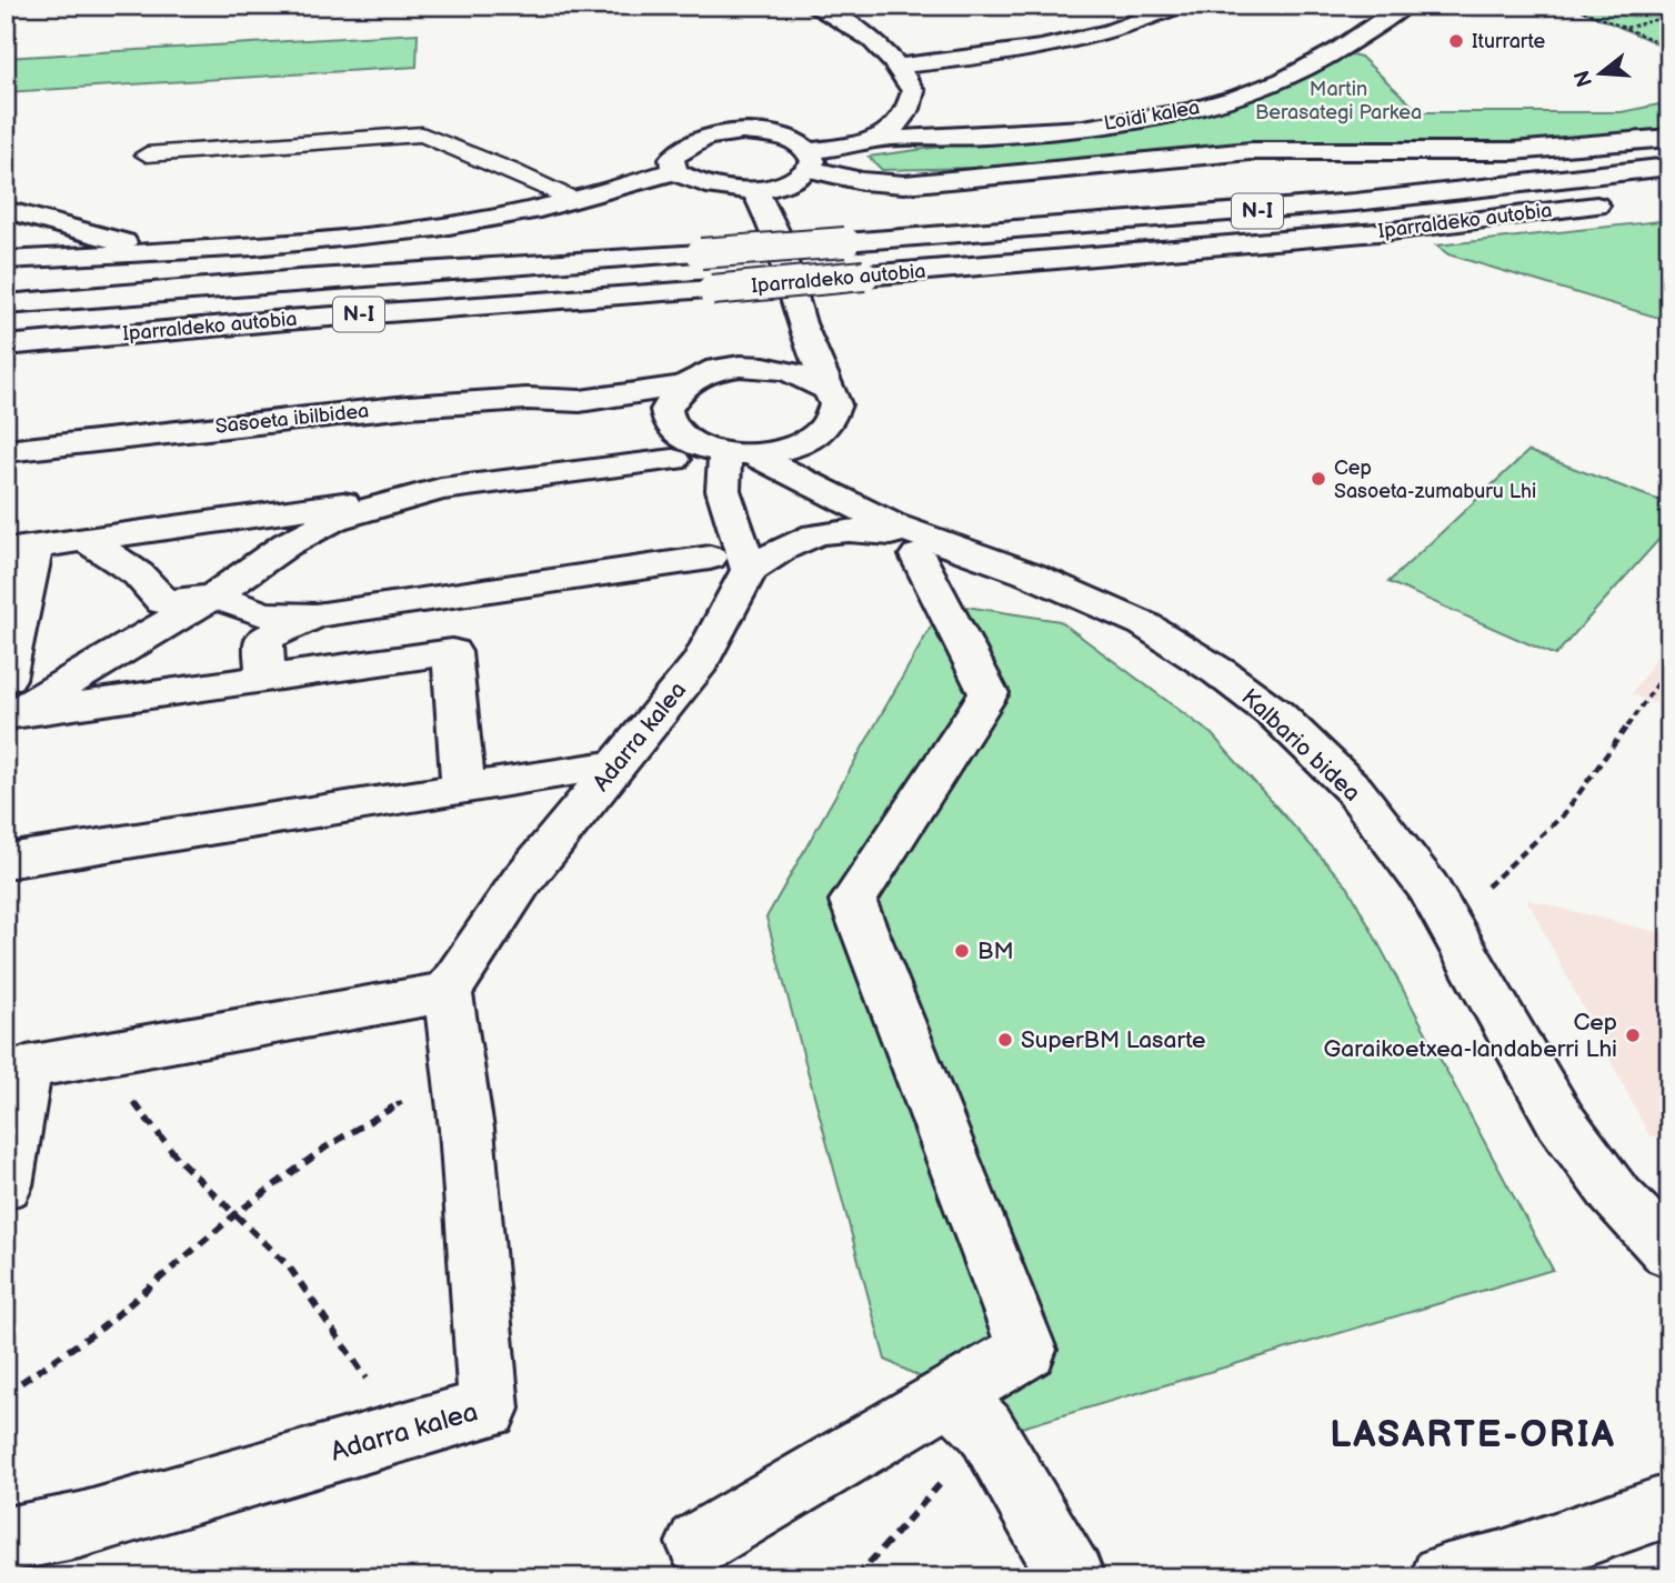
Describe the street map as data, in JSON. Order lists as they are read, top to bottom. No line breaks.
{"streets":{"main road":["Loidi kalea","N-I","Iparraldeko autobia","Sasoeta ibilbidea","Adarra kalea","Kalbario bidea"]},"crossings":[["Sasoeta ibilbidea","Kalbario bidea"]],"districts":["LASARTE-ORIA"],"parks":["Martin Berasategi Parkea"],"places":["Iturrarte","Cep Sasoeta-zumaburu Lhi","BM","Cep Garaikoetxea-landaberri Lhi","SuperBM Lasarte"],"north":"left"}
